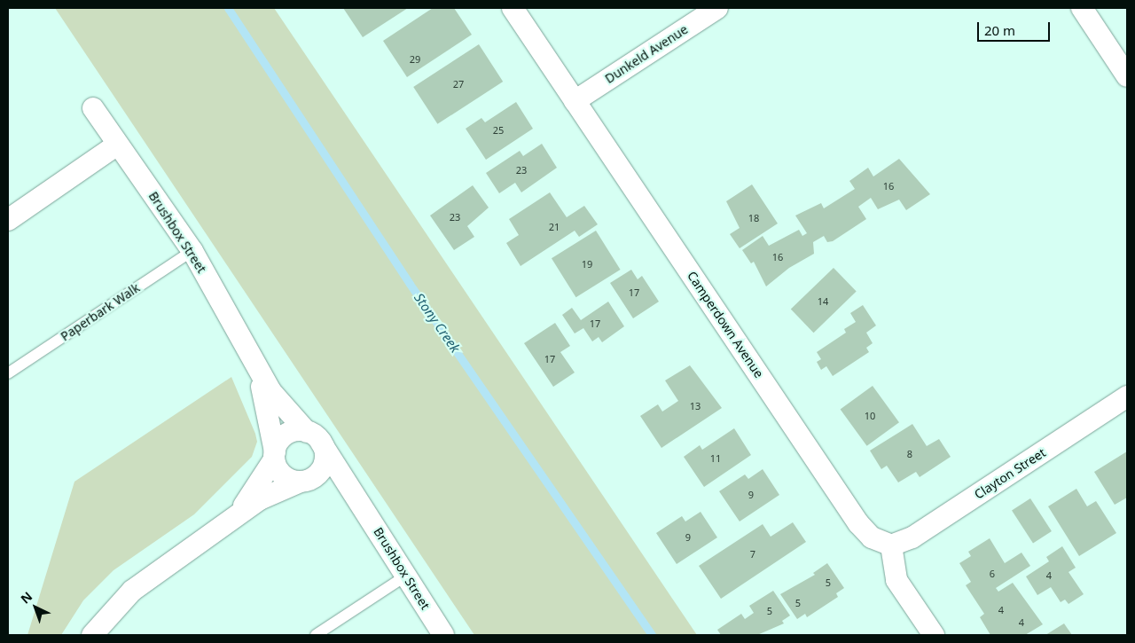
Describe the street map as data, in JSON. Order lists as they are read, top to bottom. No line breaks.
{"streets":{"street":["Dunkeld Avenue","Brushbox Street","Camperdown Avenue","Clayton Street"],"lane":["Paperbark Walk"]},"crossings":[["Dunkeld Avenue","Camperdown Avenue"],["Brushbox Street","Paperbark Walk"],["Camperdown Avenue","Clayton Street"]],"water":["Stony Creek"],"house_numbers":["29","27","25","23","16","23","18","21","16","19","17","14","17","17","13","10","8","11","9","9","7","6","4","5","5","4","5","4"],"scale_bar":"20 m","north":"top left"}
